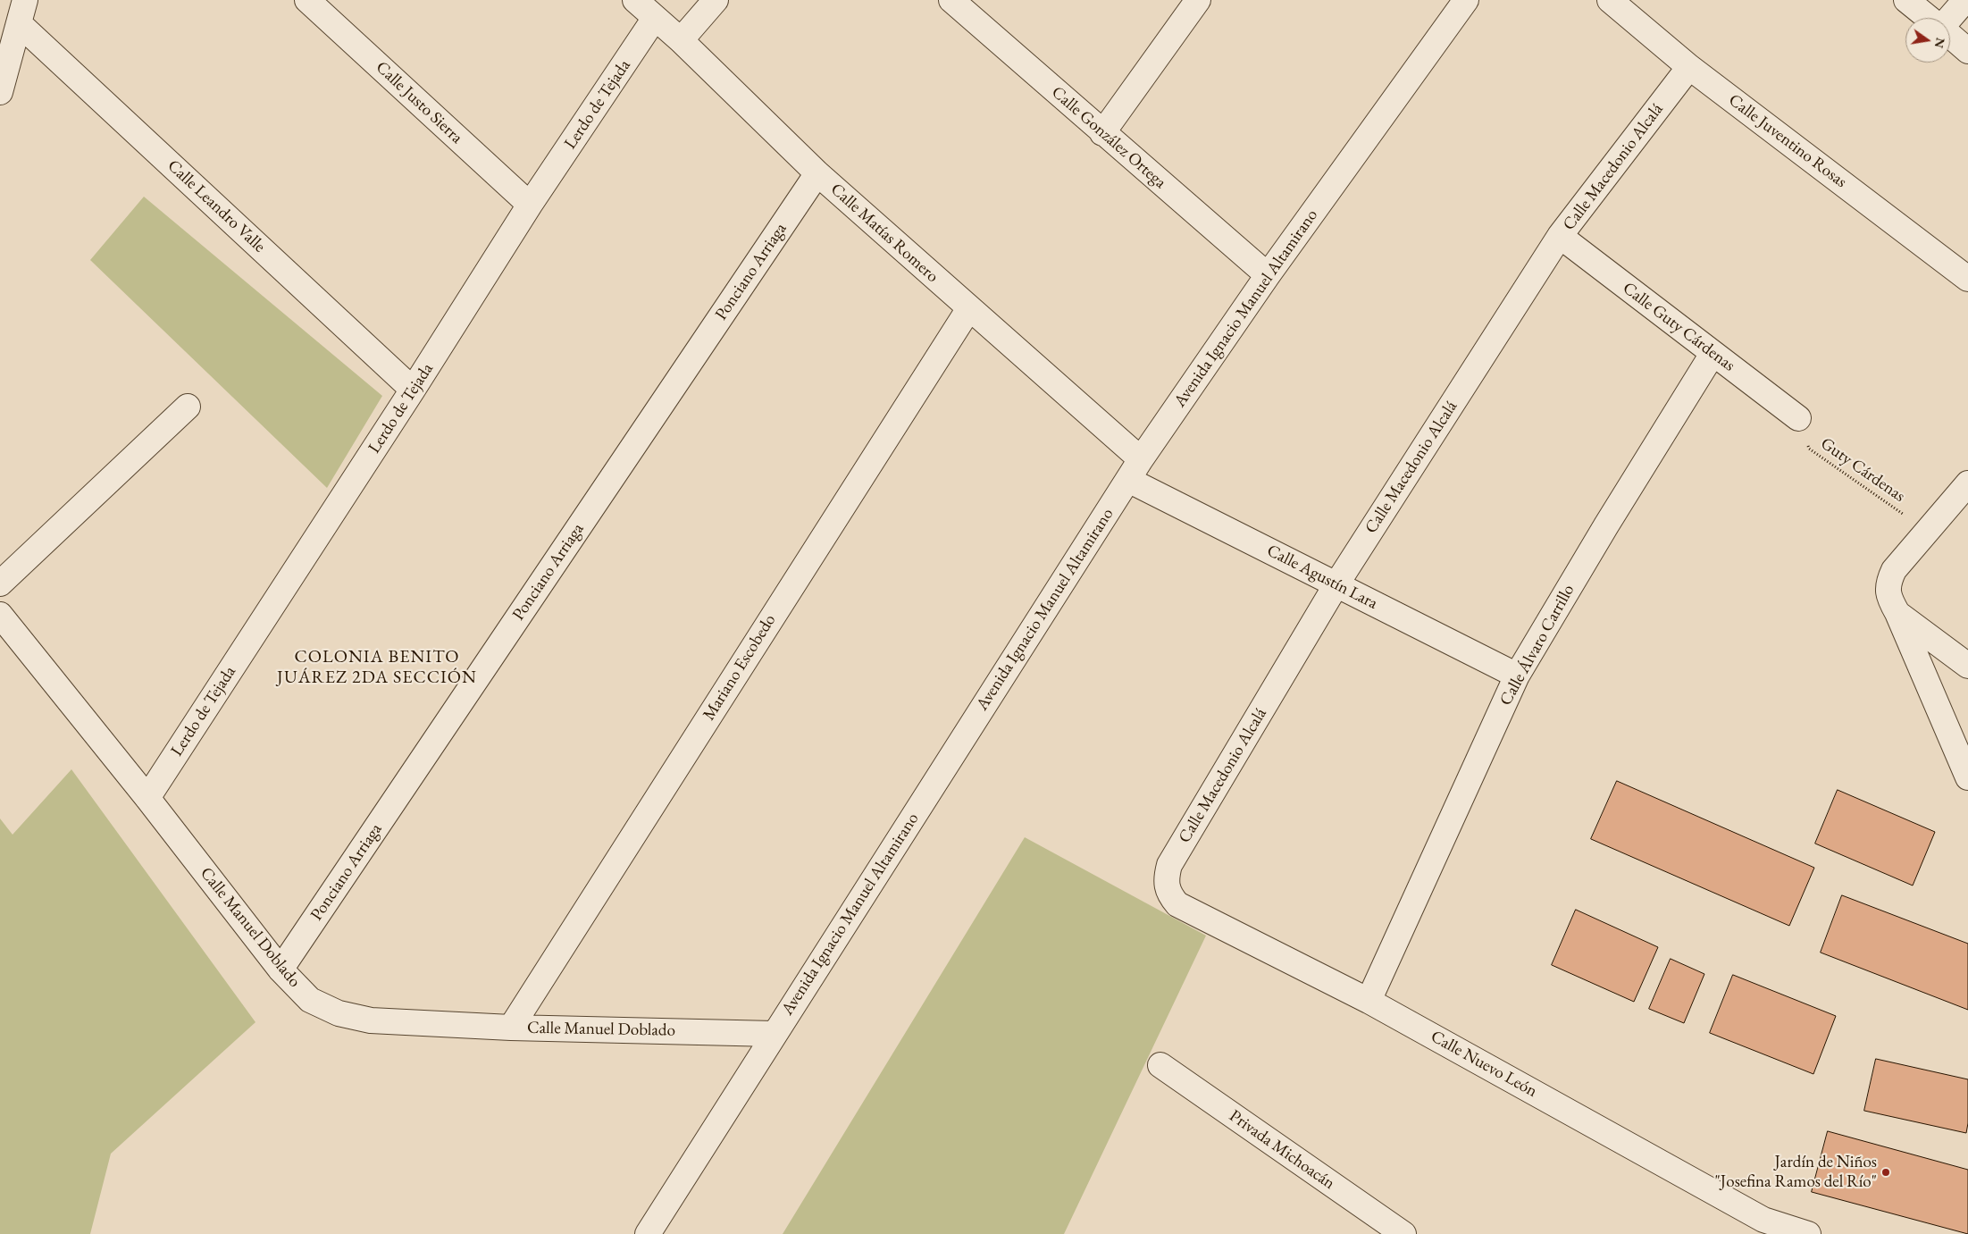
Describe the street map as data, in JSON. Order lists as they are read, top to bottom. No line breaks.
{"streets":{"street":["Calle Justo Sierra","Lerdo de Tejada","Calle González Ortega","Calle Juventino Rosas","Calle Macedonio Alcalá","Calle Leandro Valle","Calle Matías Romero","Ponciano Arriaga","Avenida Ignacio Manuel Altamirano","Calle Guty Cárdenas","Calle Agustín Lara","Calle Álvaro Carrillo","Mariano Escobedo","Calle Manuel Doblado","Calle Nuevo León","Privada Michoacán"],"path":["Guty Cárdenas"]},"crossings":[["Calle Justo Sierra","Lerdo de Tejada"],["Lerdo de Tejada","Calle Leandro Valle"],["Lerdo de Tejada","Calle Matías Romero"],["Lerdo de Tejada","Calle Manuel Doblado"],["Calle González Ortega","Avenida Ignacio Manuel Altamirano"],["Calle Juventino Rosas","Calle Macedonio Alcalá"],["Calle Macedonio Alcalá","Calle Guty Cárdenas"],["Calle Macedonio Alcalá","Calle Agustín Lara"],["Calle Macedonio Alcalá","Calle Nuevo León"],["Calle Matías Romero","Ponciano Arriaga"],["Calle Matías Romero","Avenida Ignacio Manuel Altamirano"],["Calle Matías Romero","Mariano Escobedo"],["Ponciano Arriaga","Calle Manuel Doblado"],["Avenida Ignacio Manuel Altamirano","Calle Agustín Lara"],["Avenida Ignacio Manuel Altamirano","Calle Manuel Doblado"],["Calle Guty Cárdenas","Guty Cárdenas"],["Calle Guty Cárdenas","Calle Álvaro Carrillo"],["Calle Agustín Lara","Calle Álvaro Carrillo"],["Calle Álvaro Carrillo","Calle Nuevo León"],["Mariano Escobedo","Calle Manuel Doblado"]],"districts":["COLONIA BENITO JUÁREZ 2DA SECCIÓN"],"places":["Jardín de Niños \"Josefina Ramos del Río\""],"north":"right"}
